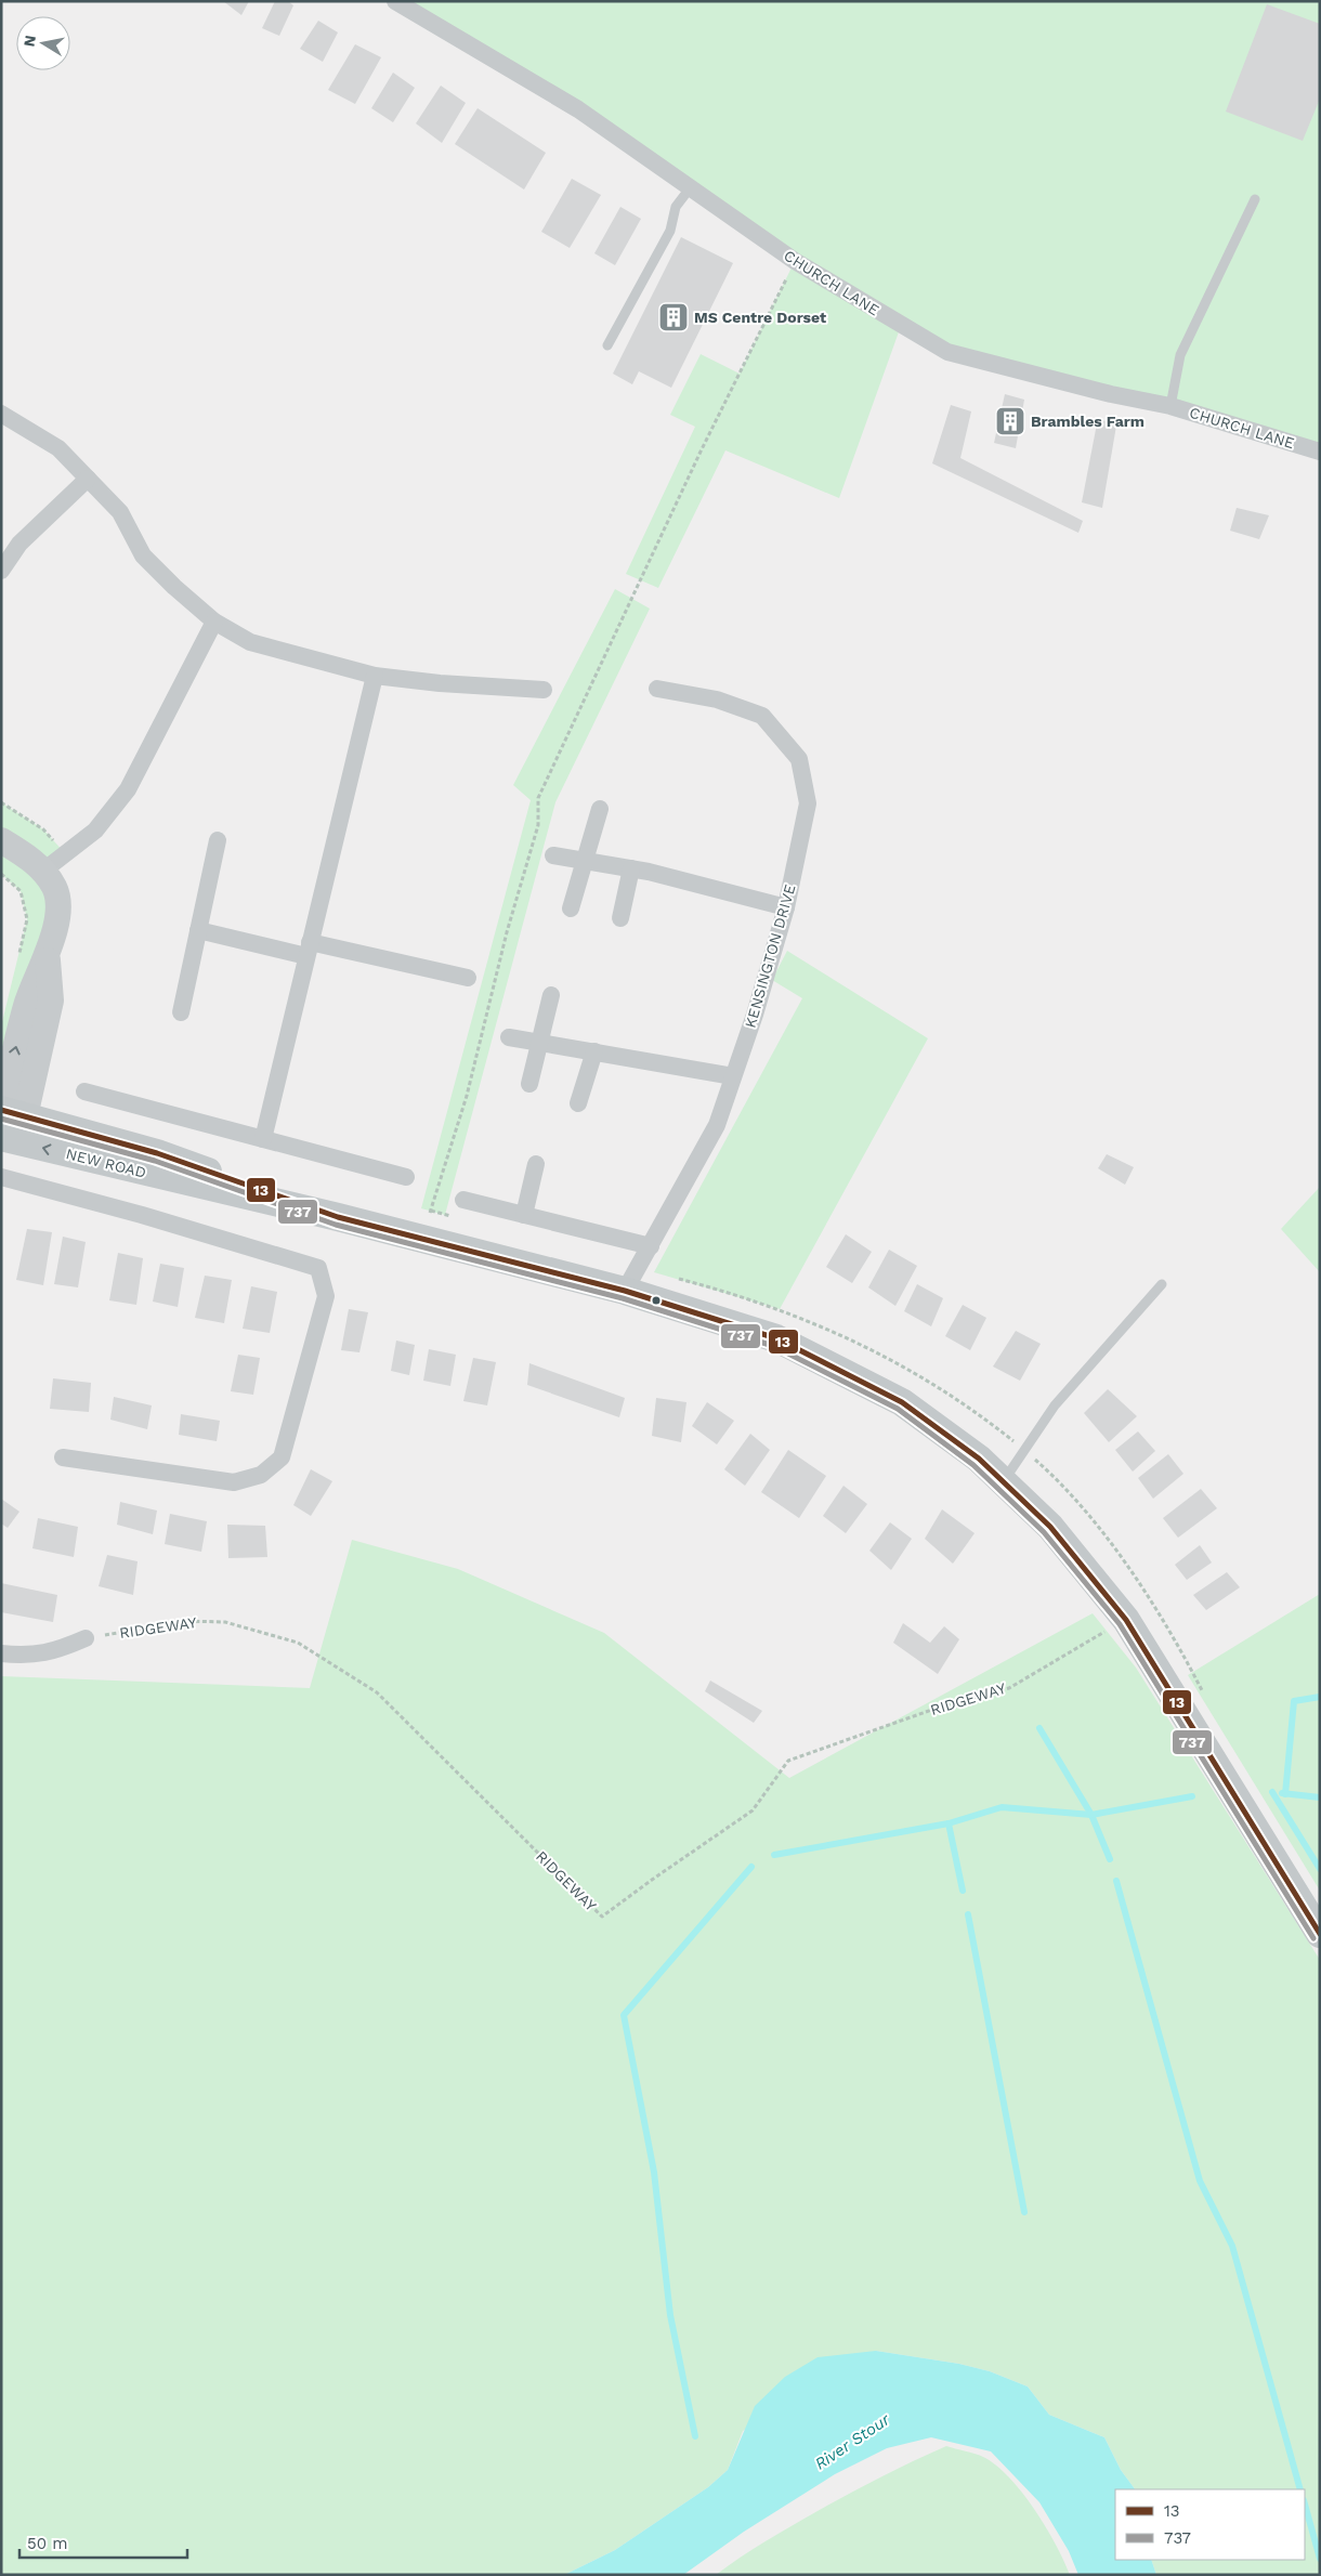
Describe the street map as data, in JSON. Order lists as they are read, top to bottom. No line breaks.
{"streets":{"main road":["NEW ROAD"],"street":["CHURCH LANE","KENSINGTON DRIVE"],"path":["RIDGEWAY"]},"crossings":[["KENSINGTON DRIVE","NEW ROAD"],["NEW ROAD","RIDGEWAY"]],"water":["River Stour"],"places":{"building":["MS Centre Dorset","Brambles Farm"]},"lines":["transit line 13","transit line 737"],"legend":["13","737"],"scale_bar":"50 m","north":"left"}
